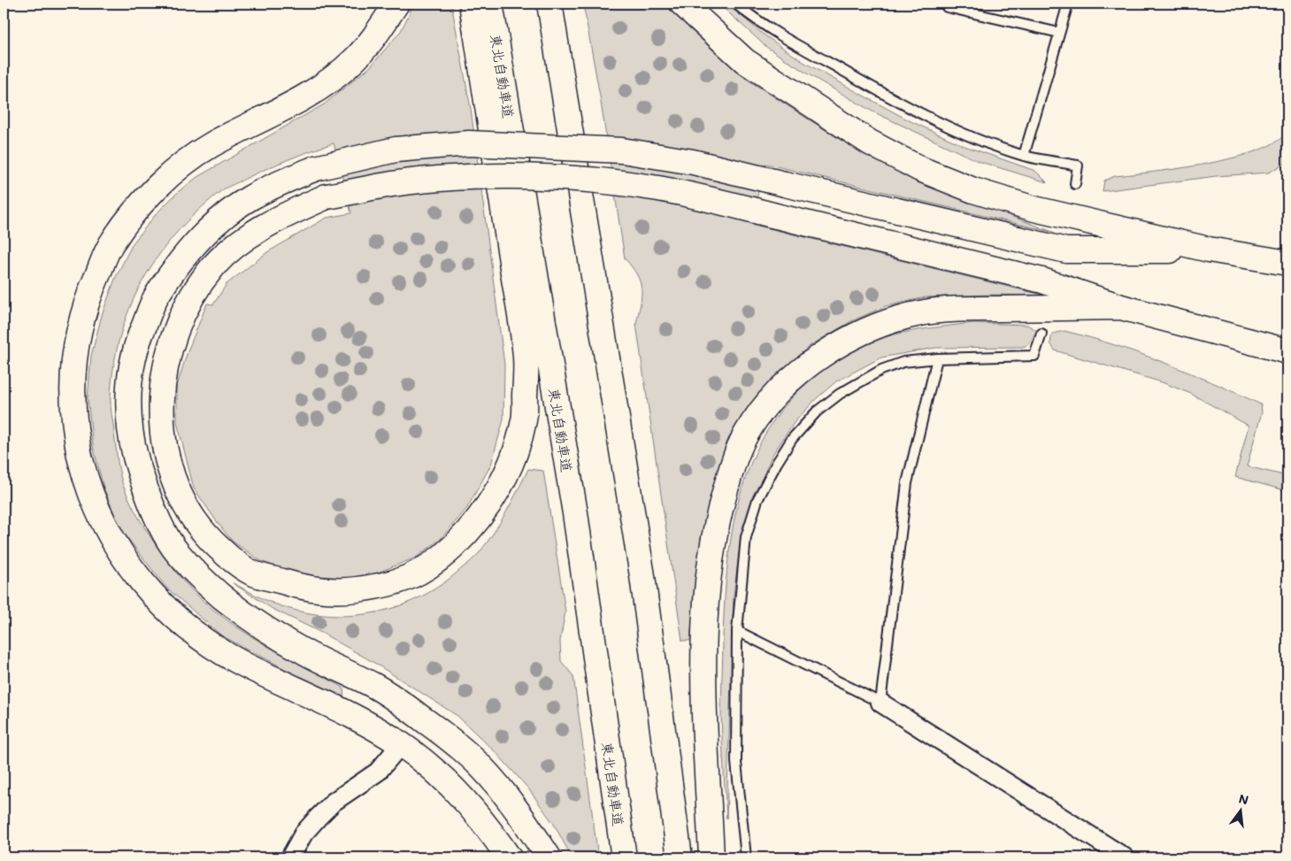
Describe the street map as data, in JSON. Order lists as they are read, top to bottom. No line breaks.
{"streets":{"main road":["東北自動車道"]},"north":"top"}
